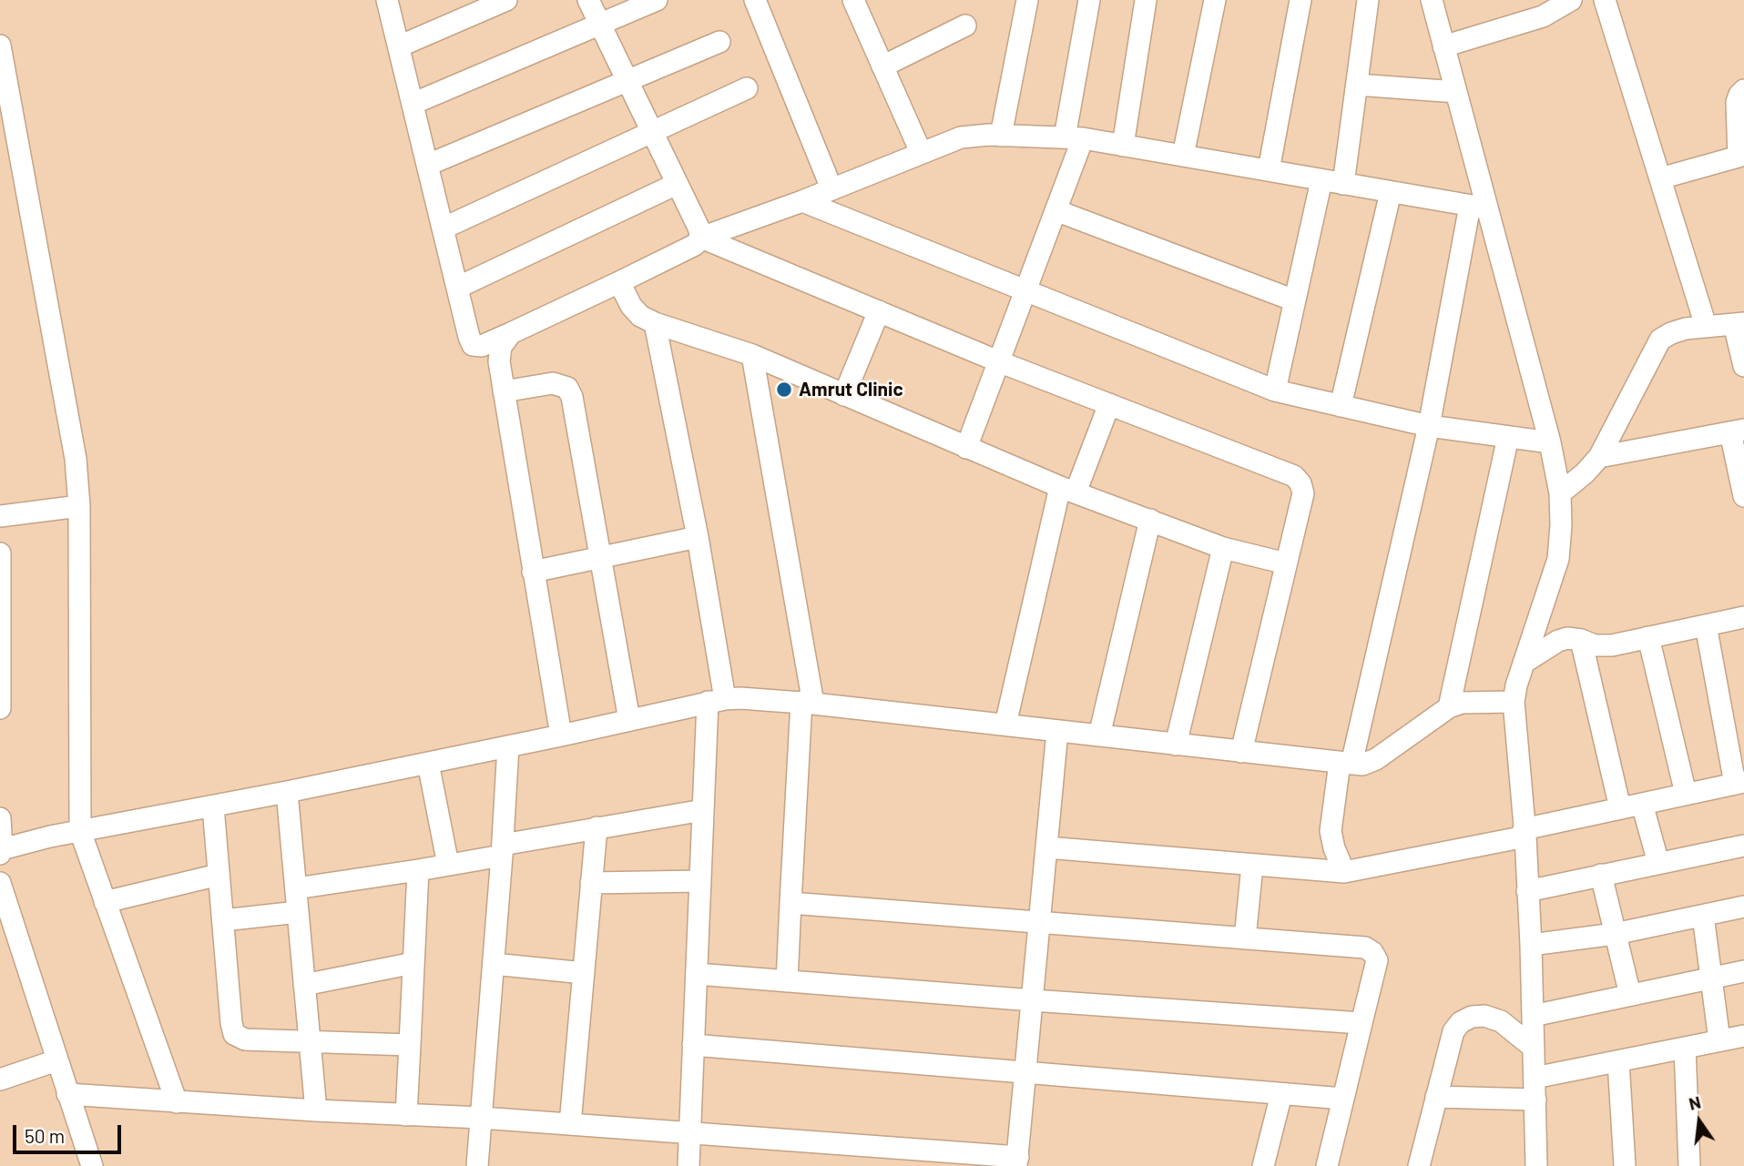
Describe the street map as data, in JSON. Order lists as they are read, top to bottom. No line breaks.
{"places":["Amrut Clinic"],"scale_bar":"50 m","north":"top"}
